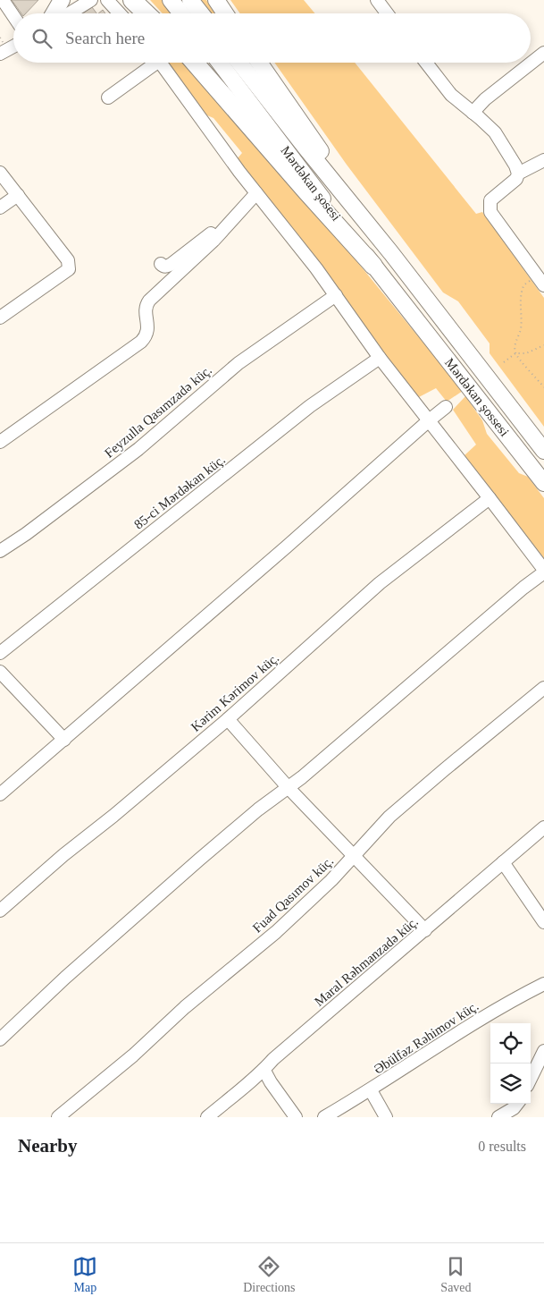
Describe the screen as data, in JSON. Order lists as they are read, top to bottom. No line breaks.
{"streets":{"main road":["Mərdəkan şosesi","Mərdəkan şossesi"],"street":["Feyzulla Qasımzadə küç.","85-ci Mərdəkan küç.","Kərim Kərimov küç.","Fuad Qasımov küç.","Maral Rəhmanzadə küç.","Əbülfəz Rəhimov küç."]},"crossings":[["Mərdəkan şosesi","Mərdəkan şossesi"]],"page":{"search":"Search here","heading":["Nearby","0 results"],"nav":["Map","Directions","Saved"]}}
